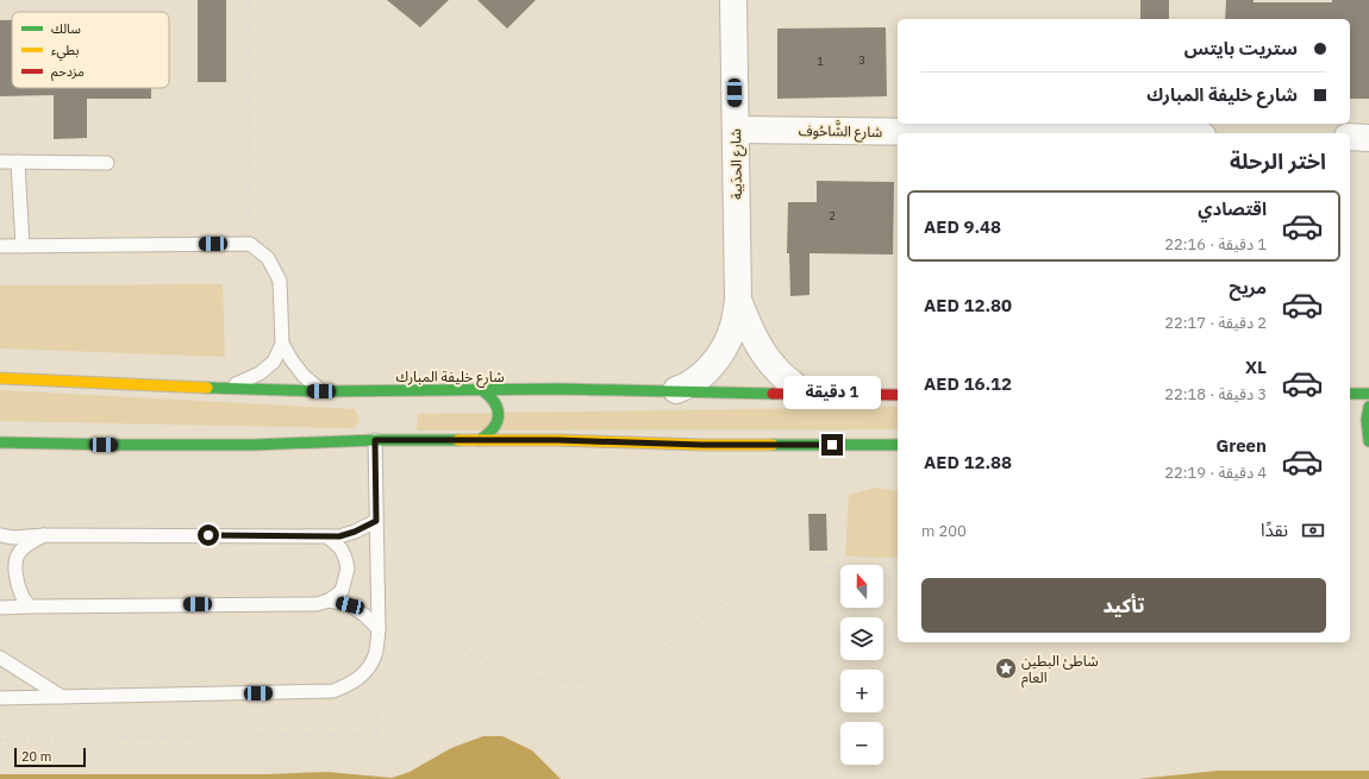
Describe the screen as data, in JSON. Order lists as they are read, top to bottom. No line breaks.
{"streets":{"street":["شارع الشَّاحُوف","شارع الحدَيبة","شارع خليفة المبارك"]},"crossings":[["شارع الشَّاحُوف","شارع الحدَيبة"],["شارع الحدَيبة","شارع خليفة المبارك"]],"places":{"place":["شاطئ البطين العام"]},"house_numbers":["3","1","2"],"legend":["سالك","بطيء","مزدحم"],"scale_bar":"20 m","north":"top","page":{"banner":["ستريت بايتس","شارع خليفة المبارك"],"heading":"اختر الرحلة","list":[{"name":"اقتصادي","note":"1 دقيقة · 22:16","value":"AED 9.48"},{"name":"مريح","note":"2 دقيقة · 22:17","value":"AED 12.80"},{"name":"XL","note":"3 دقيقة · 22:18","value":"AED 16.12"},{"name":"Green","note":"4 دقيقة · 22:19","value":"AED 12.88"}],"bubble":"1 دقيقة","pay":["نقدًا","200 m"],"map_buttons":["+","−"],"buttons":"تأكيد","scale":"20 m"}}
